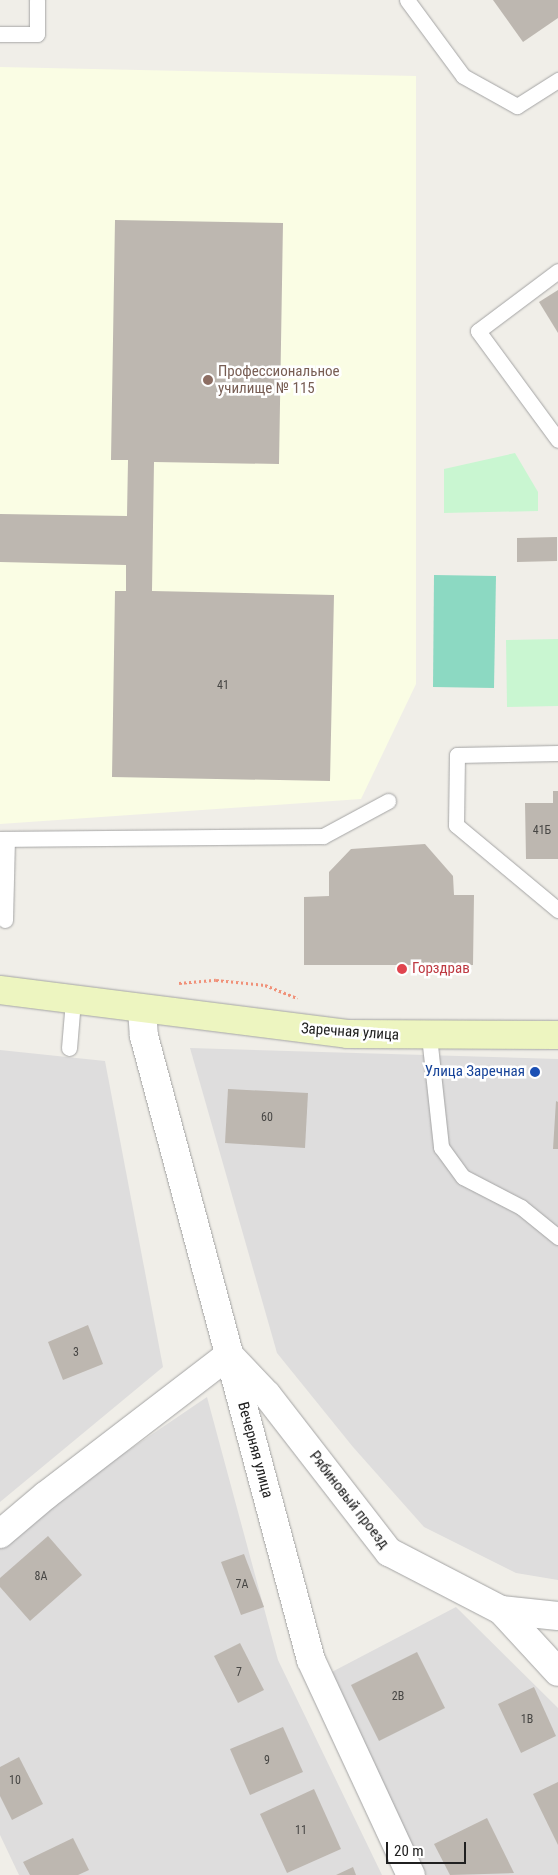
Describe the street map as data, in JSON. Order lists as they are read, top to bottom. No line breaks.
{"streets":{"main road":["Заречная улица"],"street":["Вечерняя улица","Рябиновый проезд"]},"crossings":[["Заречная улица","Вечерняя улица"],["Вечерняя улица","Рябиновый проезд"]],"places":["Профессиональное училище № 115","Горздрав","Улица Заречная"],"house_numbers":["41","41Б","60","3","8А","7А","7","2В","1В","9","10","11"],"scale_bar":"20 m"}
